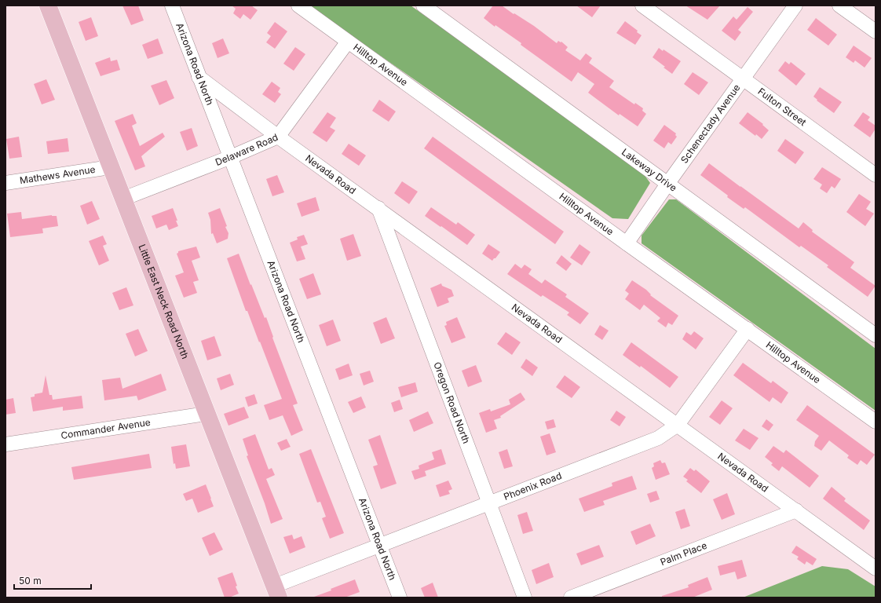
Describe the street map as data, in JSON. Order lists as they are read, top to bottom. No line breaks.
{"streets":{"main road":["Little East Neck Road North"],"street":["Arizona Road North","Hilltop Avenue","Fulton Street","Schenectady Avenue","Delaware Road","Lakeway Drive","Nevada Road","Mathews Avenue","Oregon Road North","Commander Avenue","Phoenix Road","Palm Place"]},"crossings":[["Arizona Road North","Delaware Road"],["Arizona Road North","Nevada Road"],["Arizona Road North","Phoenix Road"],["Hilltop Avenue","Schenectady Avenue"],["Hilltop Avenue","Delaware Road"],["Hilltop Avenue","Phoenix Road"],["Fulton Street","Schenectady Avenue"],["Schenectady Avenue","Lakeway Drive"],["Delaware Road","Nevada Road"],["Delaware Road","Little East Neck Road North"],["Nevada Road","Oregon Road North"],["Nevada Road","Phoenix Road"],["Nevada Road","Palm Place"],["Mathews Avenue","Little East Neck Road North"],["Little East Neck Road North","Commander Avenue"],["Little East Neck Road North","Phoenix Road"],["Oregon Road North","Phoenix Road"]],"scale_bar":"50 m"}
